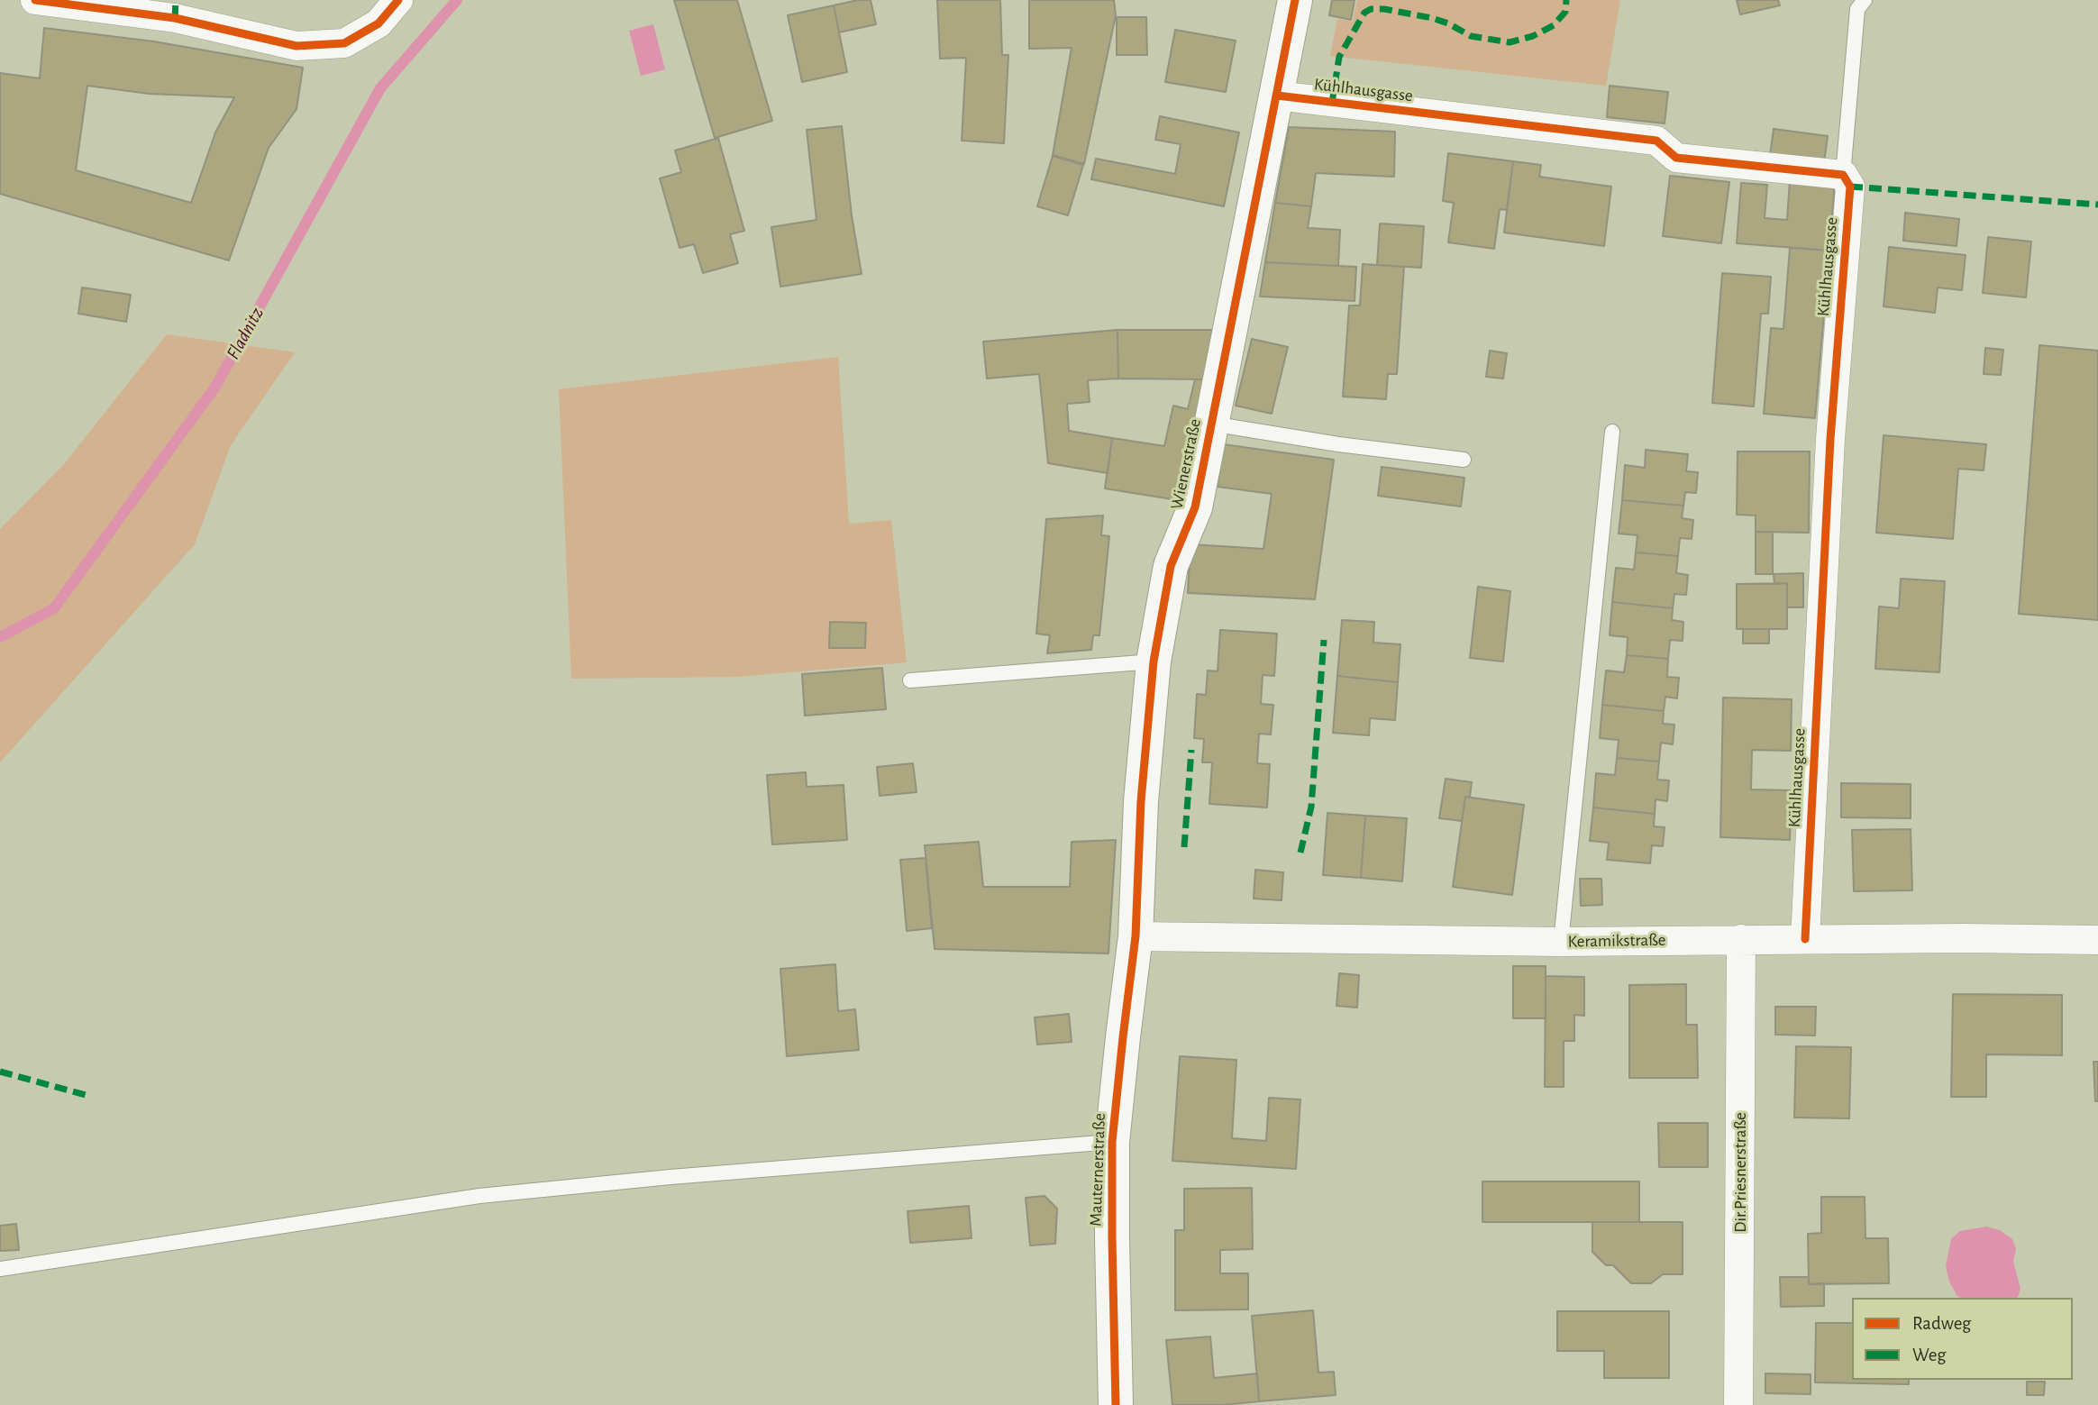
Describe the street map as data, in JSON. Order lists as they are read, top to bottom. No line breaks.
{"streets":{"street":["Kühlhausgasse","Wienerstraße","Keramikstraße","Mauternerstraße","Dir.Priesnerstraße"]},"crossings":[["Kühlhausgasse","Wienerstraße"],["Kühlhausgasse","Keramikstraße"],["Wienerstraße","Keramikstraße"],["Wienerstraße","Mauternerstraße"],["Keramikstraße","Mauternerstraße"],["Keramikstraße","Dir.Priesnerstraße"]],"water":["Fladnitz"],"legend":["Radweg","Weg"]}
